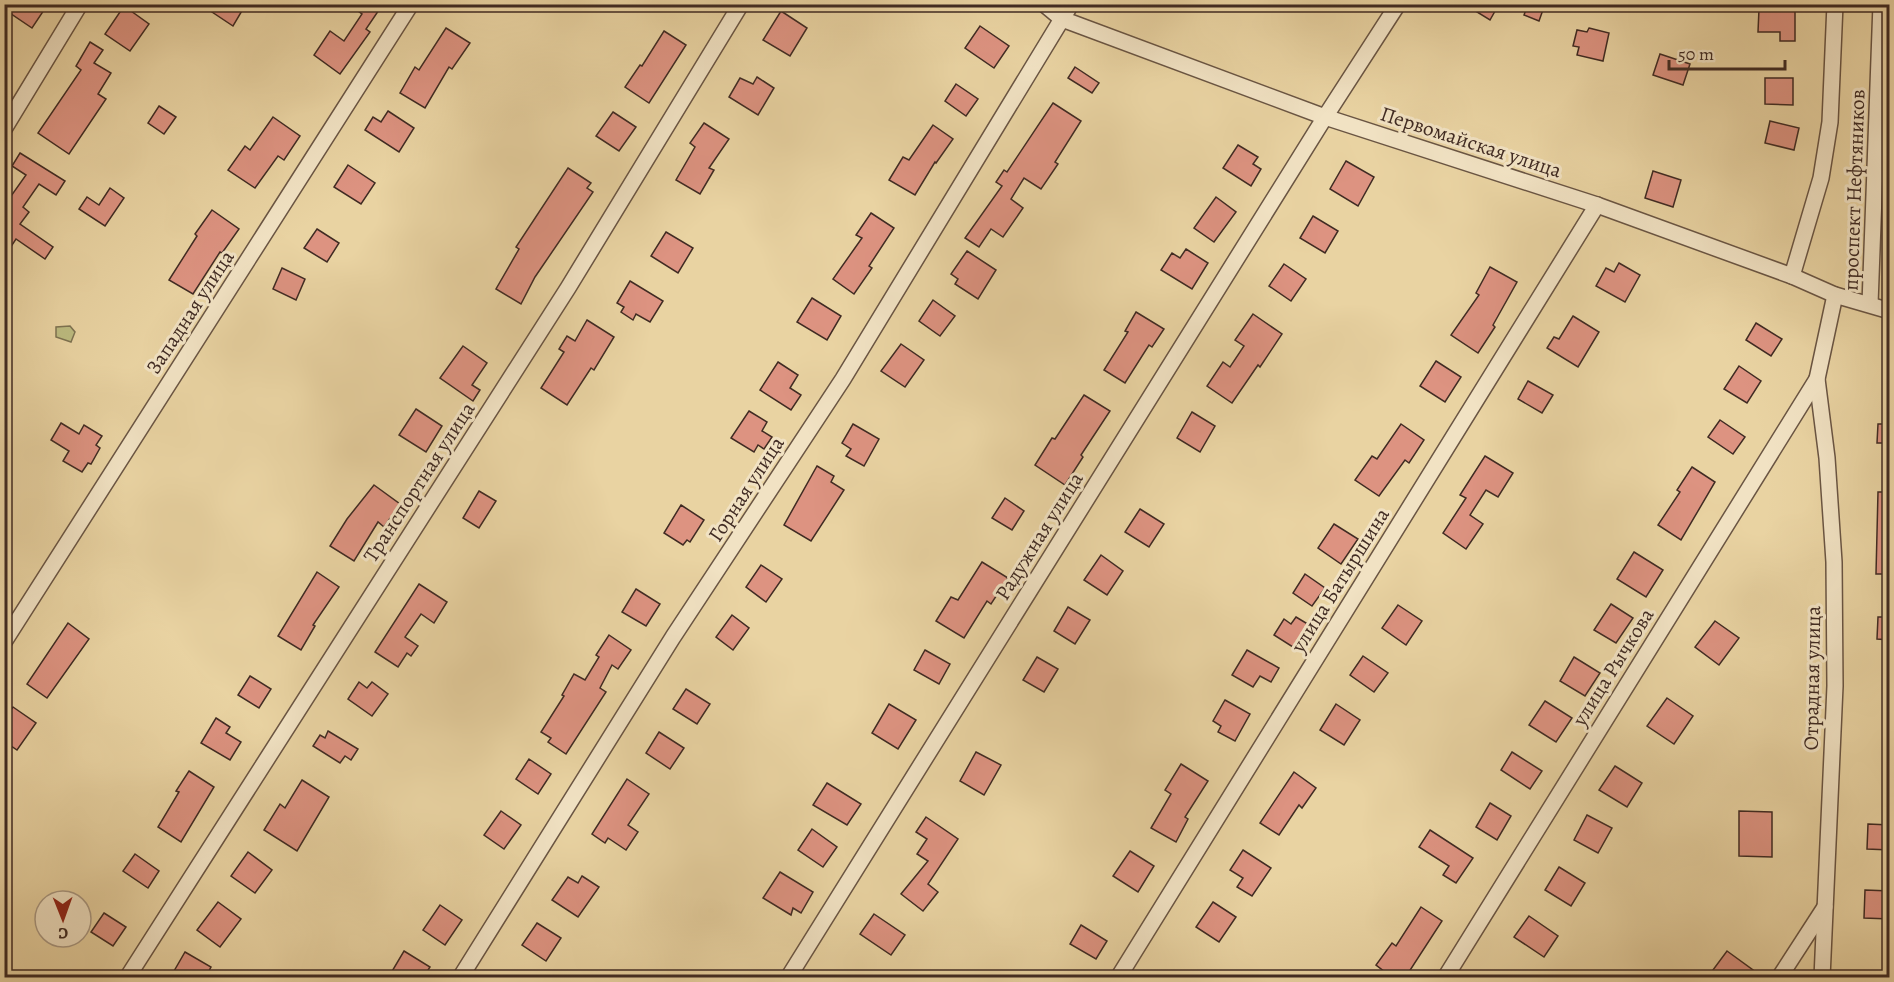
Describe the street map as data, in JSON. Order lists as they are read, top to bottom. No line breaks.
{"streets":{"street":["Первомайская улица","проспект Нефтяников","Западная улица","Транспортная улица","Горная улица","Радужная улица","улица Батыршина","улица Рычкова","Отрадная улица"]},"crossings":[["Первомайская улица","проспект Нефтяников"],["Первомайская улица","Горная улица"],["Первомайская улица","Радужная улица"],["Первомайская улица","улица Батыршина"],["улица Рычкова","Отрадная улица"]],"scale_bar":"50 m","north":"bottom"}
